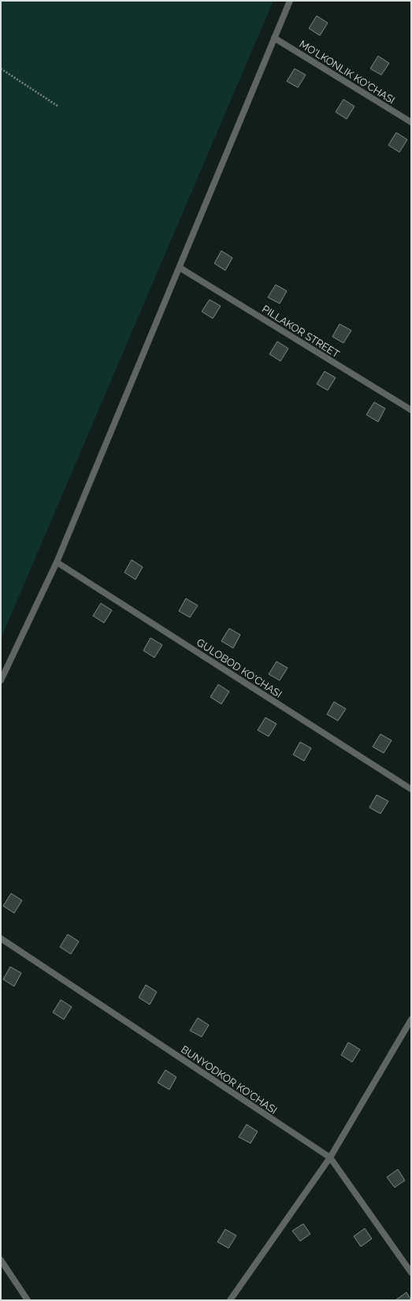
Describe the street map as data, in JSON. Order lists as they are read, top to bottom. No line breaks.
{"streets":{"street":["MO'LKONLIK KO'CHASI","PILLAKOR STREET","GULOBOD KO'CHASI","BUNYODKOR KO'CHASI"]}}
